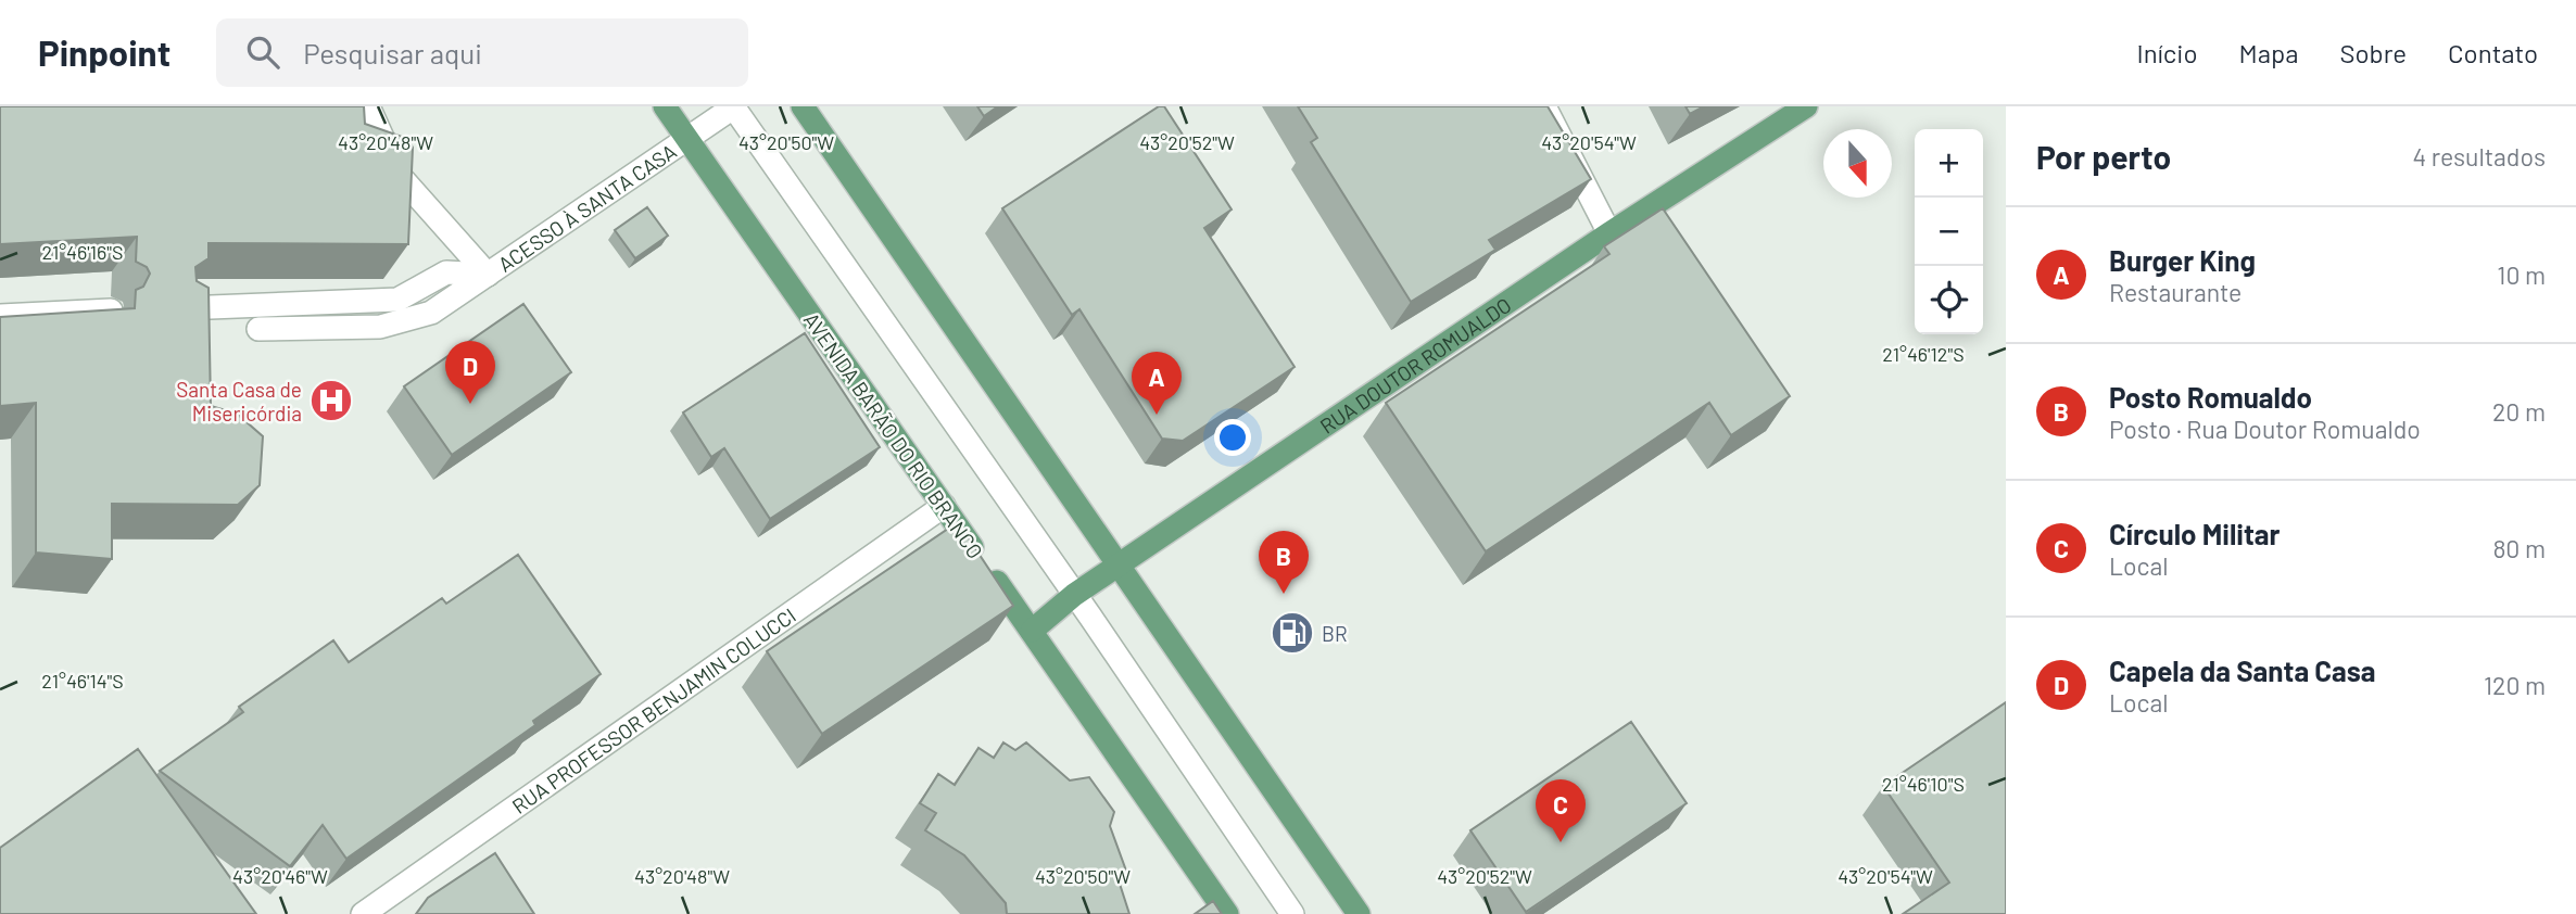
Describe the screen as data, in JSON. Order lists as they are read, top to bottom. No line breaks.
{"streets":{"main road":["RUA DOUTOR ROMUALDO","AVENIDA BARÃO DO RIO BRANCO"],"street":["ACESSO À SANTA CASA","RUA PROFESSOR BENJAMIN COLUCCI"]},"crossings":[["ACESSO À SANTA CASA","AVENIDA BARÃO DO RIO BRANCO"],["RUA DOUTOR ROMUALDO","AVENIDA BARÃO DO RIO BRANCO"],["AVENIDA BARÃO DO RIO BRANCO","RUA PROFESSOR BENJAMIN COLUCCI"]],"places":{"hospital":["Santa Casa de Misericórdia"],"fuel station":["BR"]},"north":"bottom","page":{"header":"Pinpoint","search":"Pesquisar aqui","nav":["Início","Mapa","Sobre","Contato"],"heading":["Por perto","4 resultados"],"map_buttons":["+","−"],"list":[{"mark":"A","name":"Burger King","note":"Restaurante","value":"10 m"},{"mark":"B","name":"Posto Romualdo","note":"Posto · Rua Doutor Romualdo","value":"20 m"},{"mark":"C","name":"Círculo Militar","note":"Local","value":"80 m"},{"mark":"D","name":"Capela da Santa Casa","note":"Local","value":"120 m"}],"pins":["D","A","B","C"]},"coordinates":["43°20'48\"W","43°20'50\"W","43°20'52\"W","43°20'54\"W","21°46'16\"S","21°46'12\"S","21°46'14\"S","21°46'10\"S","43°20'46\"W"]}
